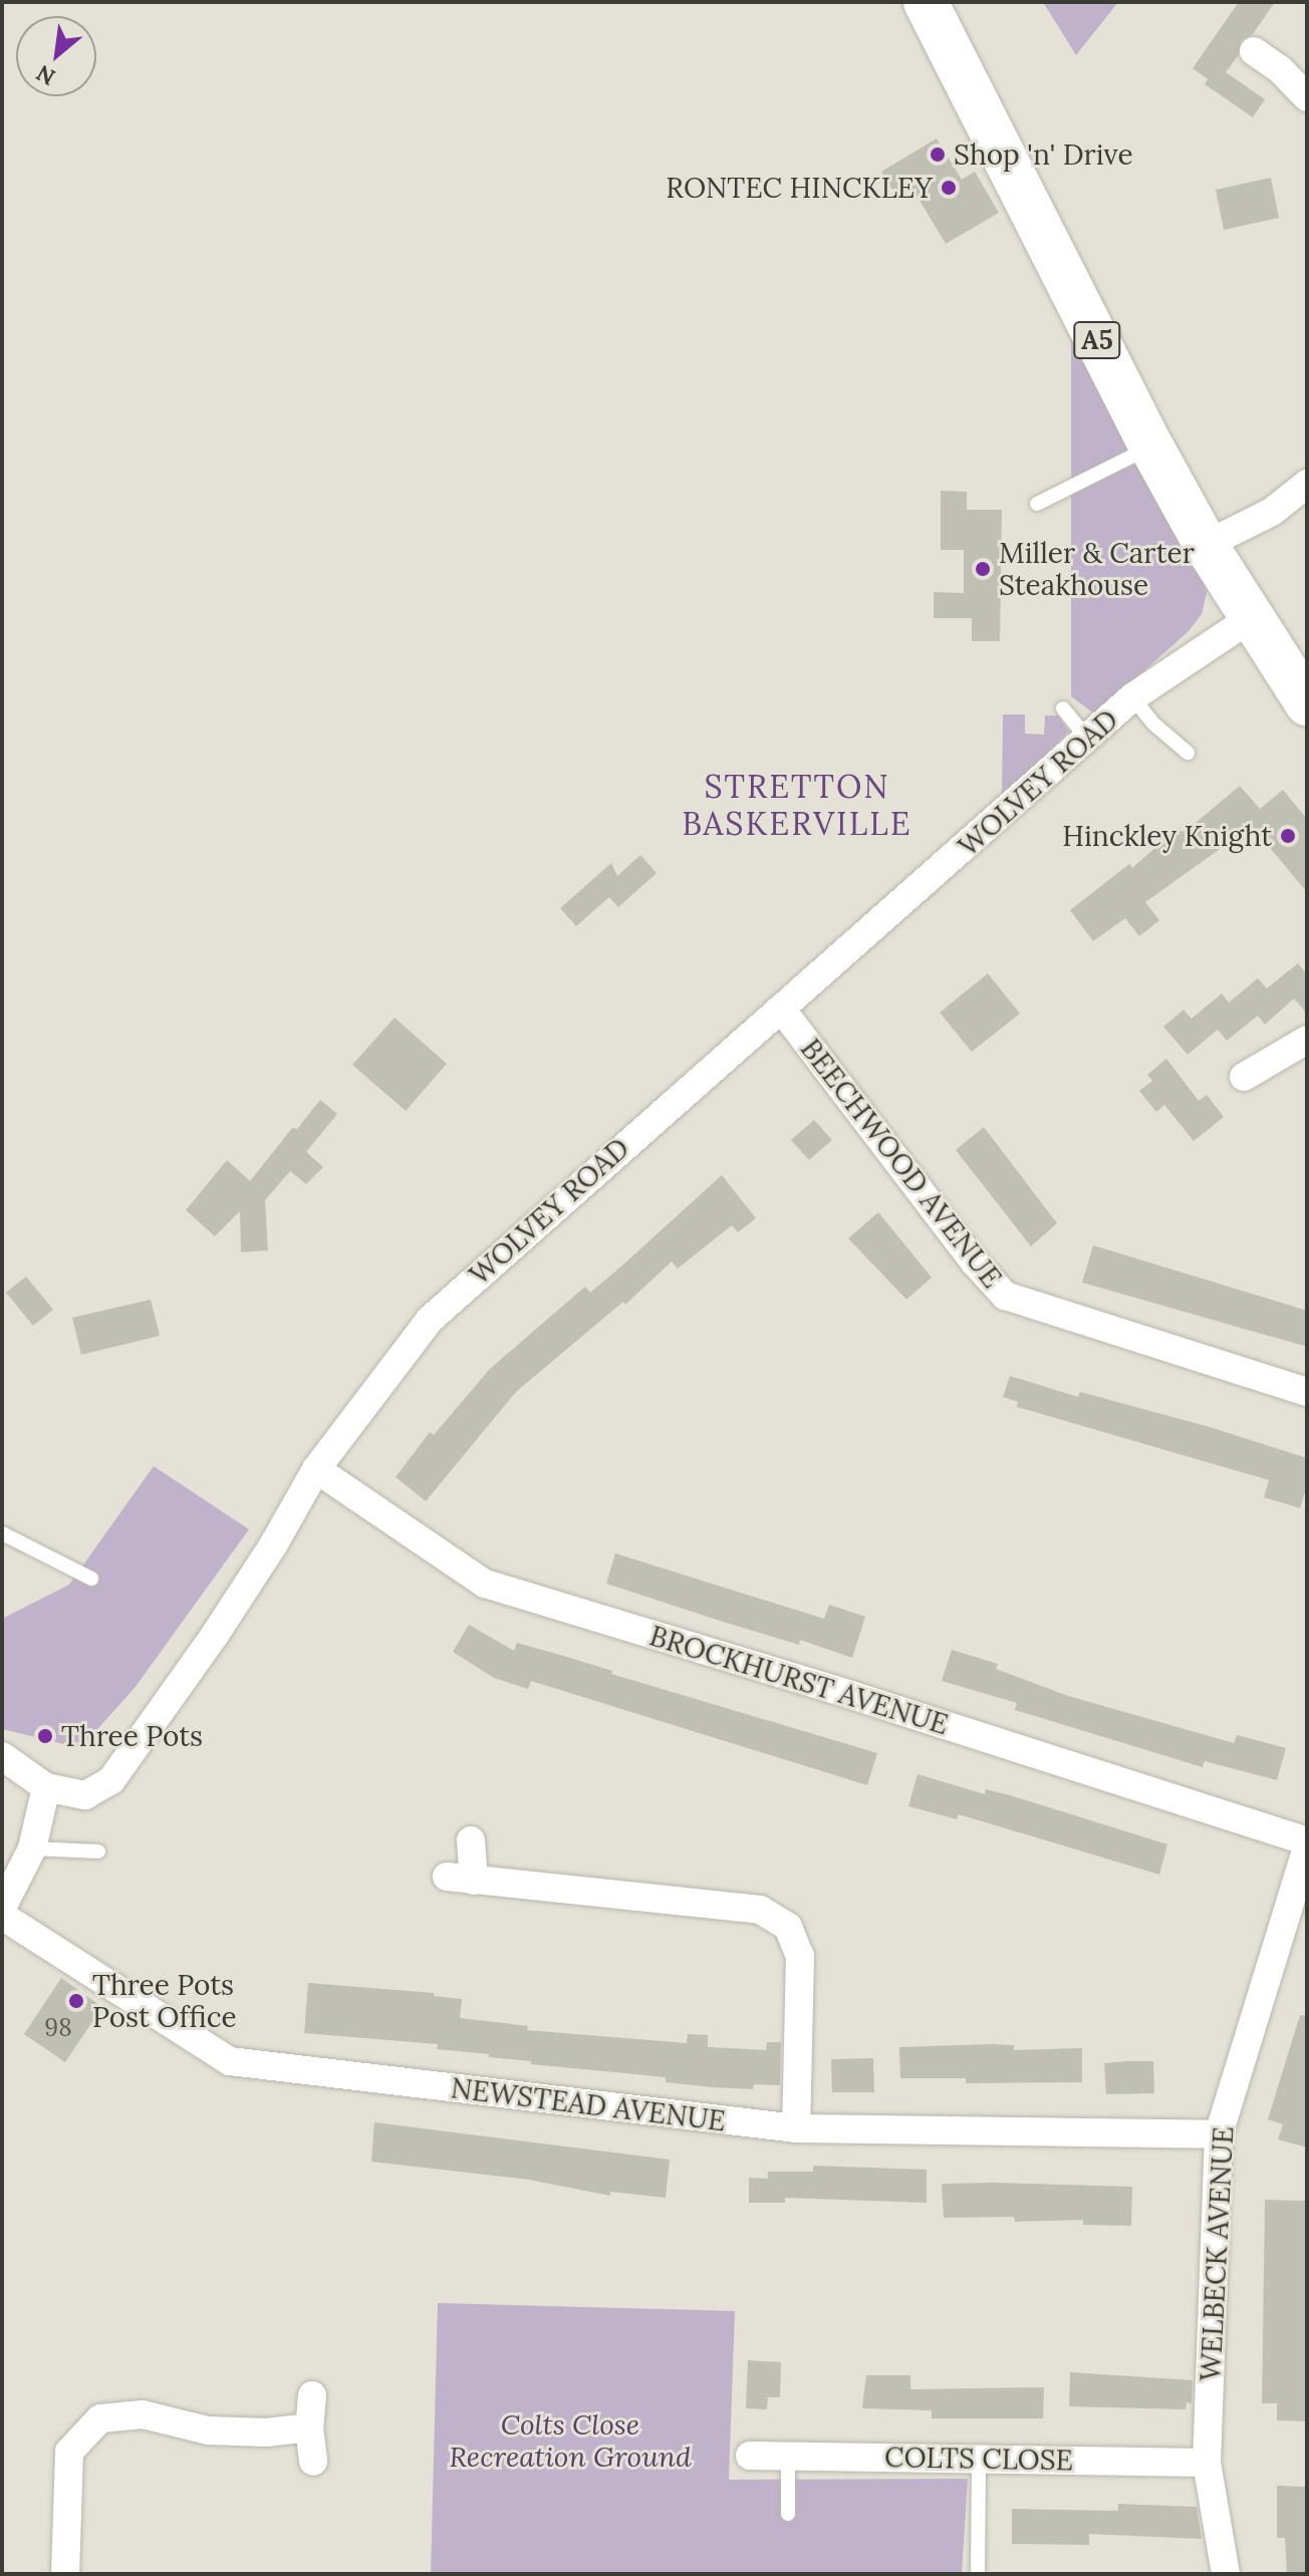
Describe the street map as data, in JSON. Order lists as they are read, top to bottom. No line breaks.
{"streets":{"highway":["A5"],"street":["WOLVEY ROAD","BEECHWOOD AVENUE","BROCKHURST AVENUE","NEWSTEAD AVENUE","WELBECK AVENUE","COLTS CLOSE"]},"crossings":[["A5","WOLVEY ROAD"],["WOLVEY ROAD","BEECHWOOD AVENUE"],["WOLVEY ROAD","BROCKHURST AVENUE"],["NEWSTEAD AVENUE","WELBECK AVENUE"],["WELBECK AVENUE","COLTS CLOSE"]],"districts":["STRETTON BASKERVILLE"],"parks":["Colts Close Recreation Ground"],"places":["Shop 'n' Drive","RONTEC HINCKLEY","Miller & Carter Steakhouse","Hinckley Knight","Three Pots","Three Pots Post Office"],"house_numbers":["98"],"north":"bottom left"}
